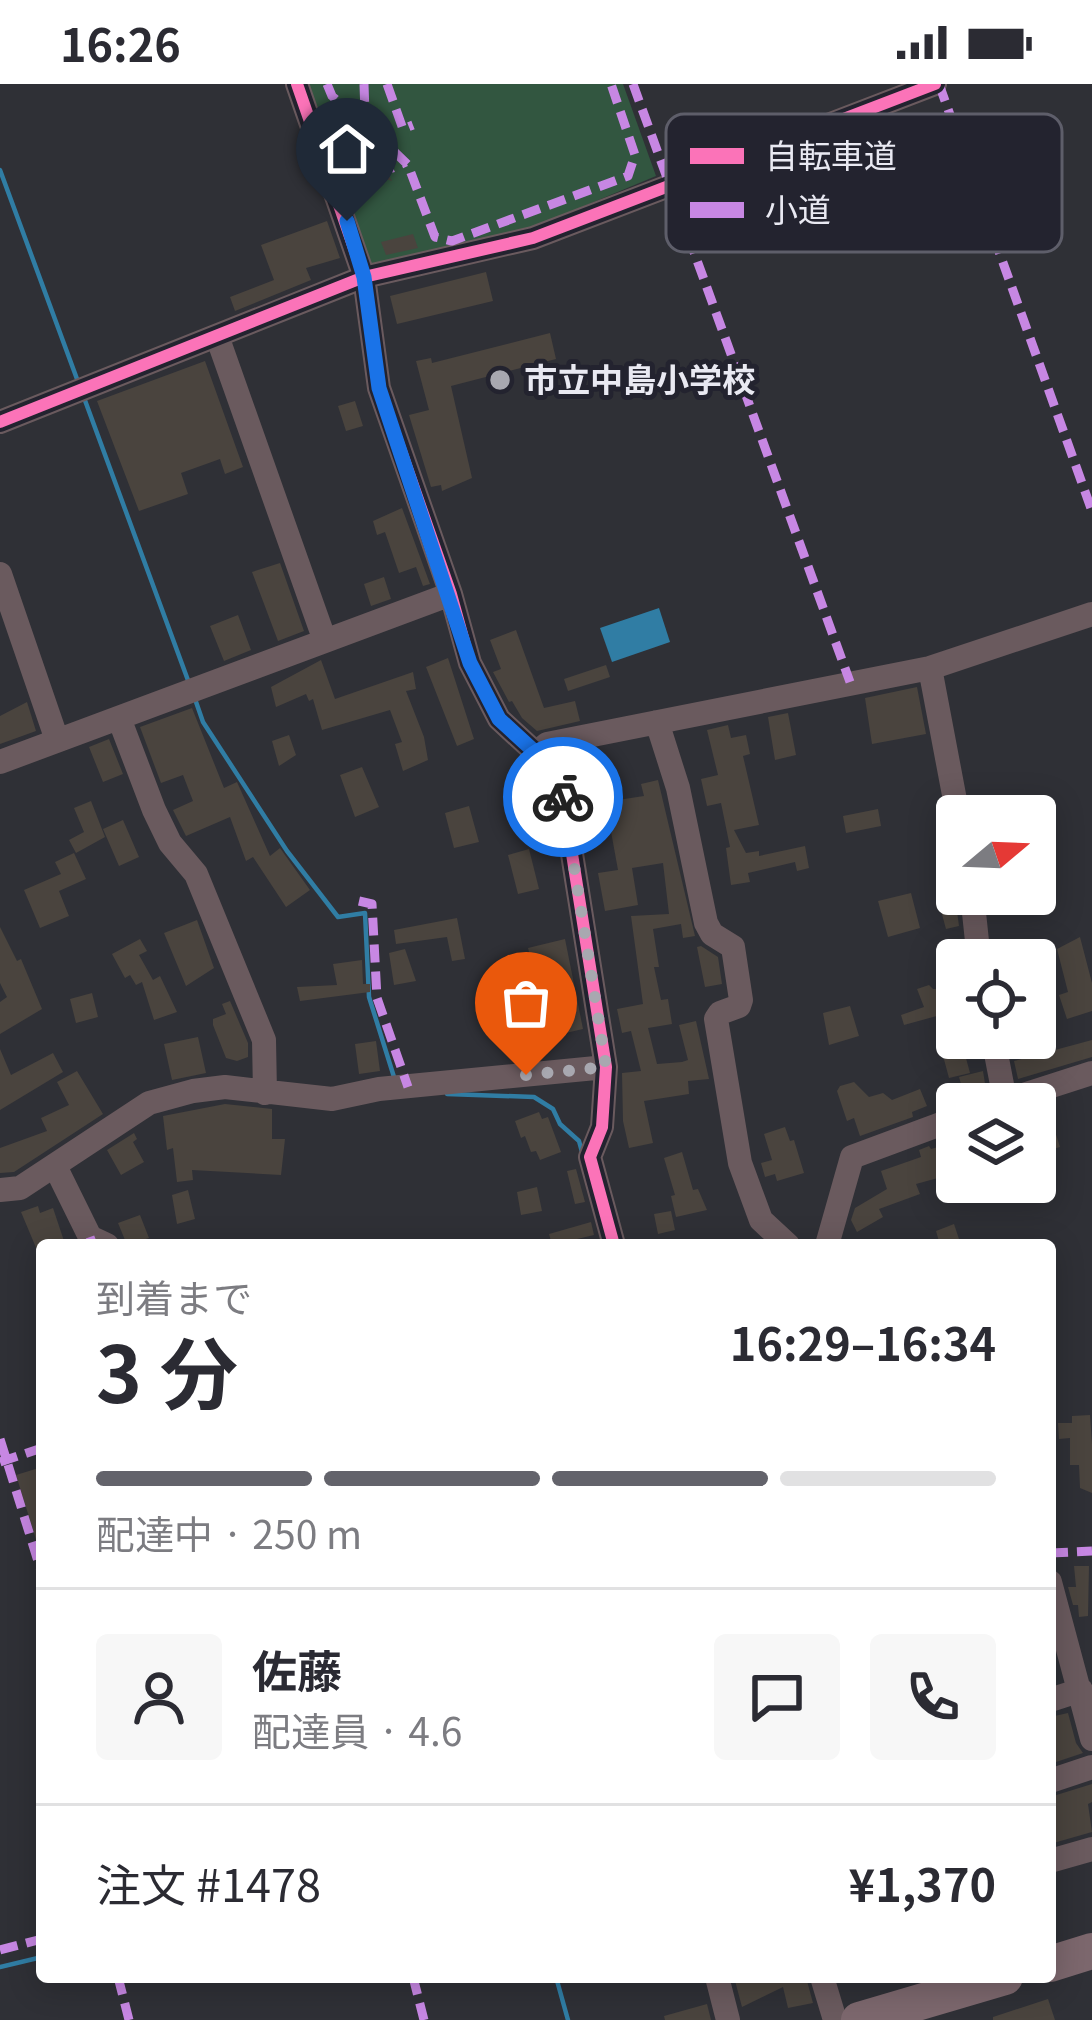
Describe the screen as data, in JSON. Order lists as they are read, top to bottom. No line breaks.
{"places":["市立中島小学校"],"legend":["自転車道","小道"],"north":"right","page":{"status":"16:26","heading":["3 分","到着まで","16:29–16:34"],"panel":["佐藤","配達員 · 4.6","注文 #1478","¥1,370"],"bar":"配達中 · 250 m"}}
